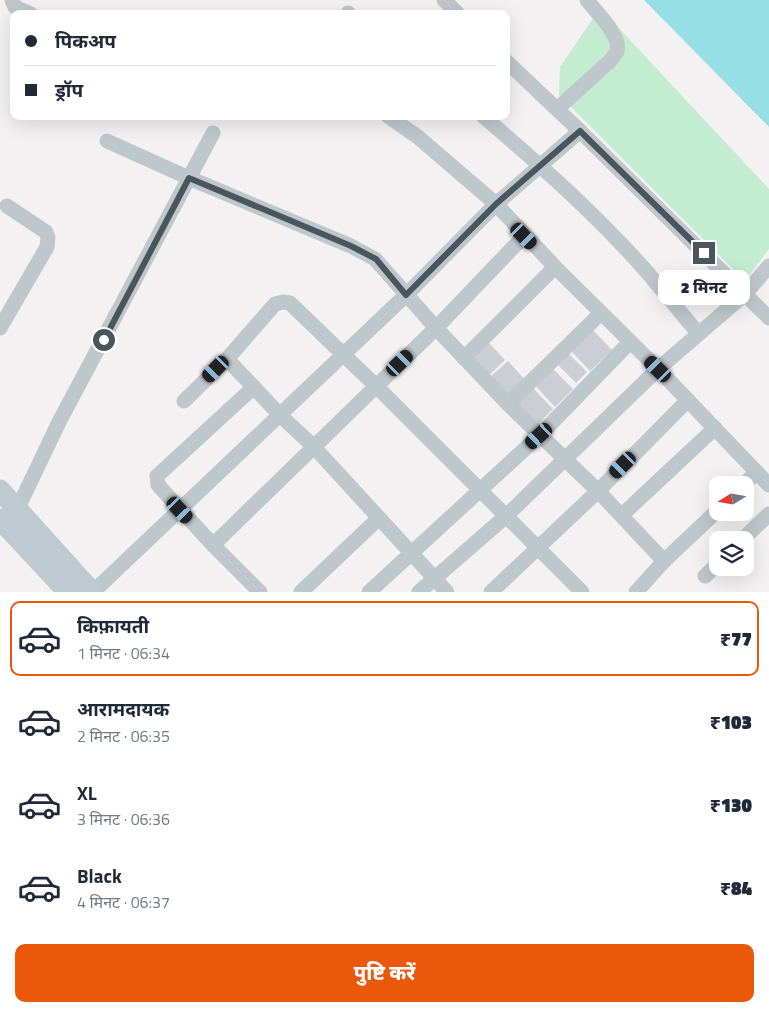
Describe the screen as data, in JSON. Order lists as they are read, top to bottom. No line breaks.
{"north":"left","page":{"banner":["पिकअप","ड्रॉप"],"bubble":"2 मिनट","list":[{"name":"किफ़ायती","note":"1 मिनट · 06:34","value":"₹77"},{"name":"आरामदायक","note":"2 मिनट · 06:35","value":"₹103"},{"name":"XL","note":"3 मिनट · 06:36","value":"₹130"},{"name":"Black","note":"4 मिनट · 06:37","value":"₹84"}],"buttons":"पुष्टि करें"}}
